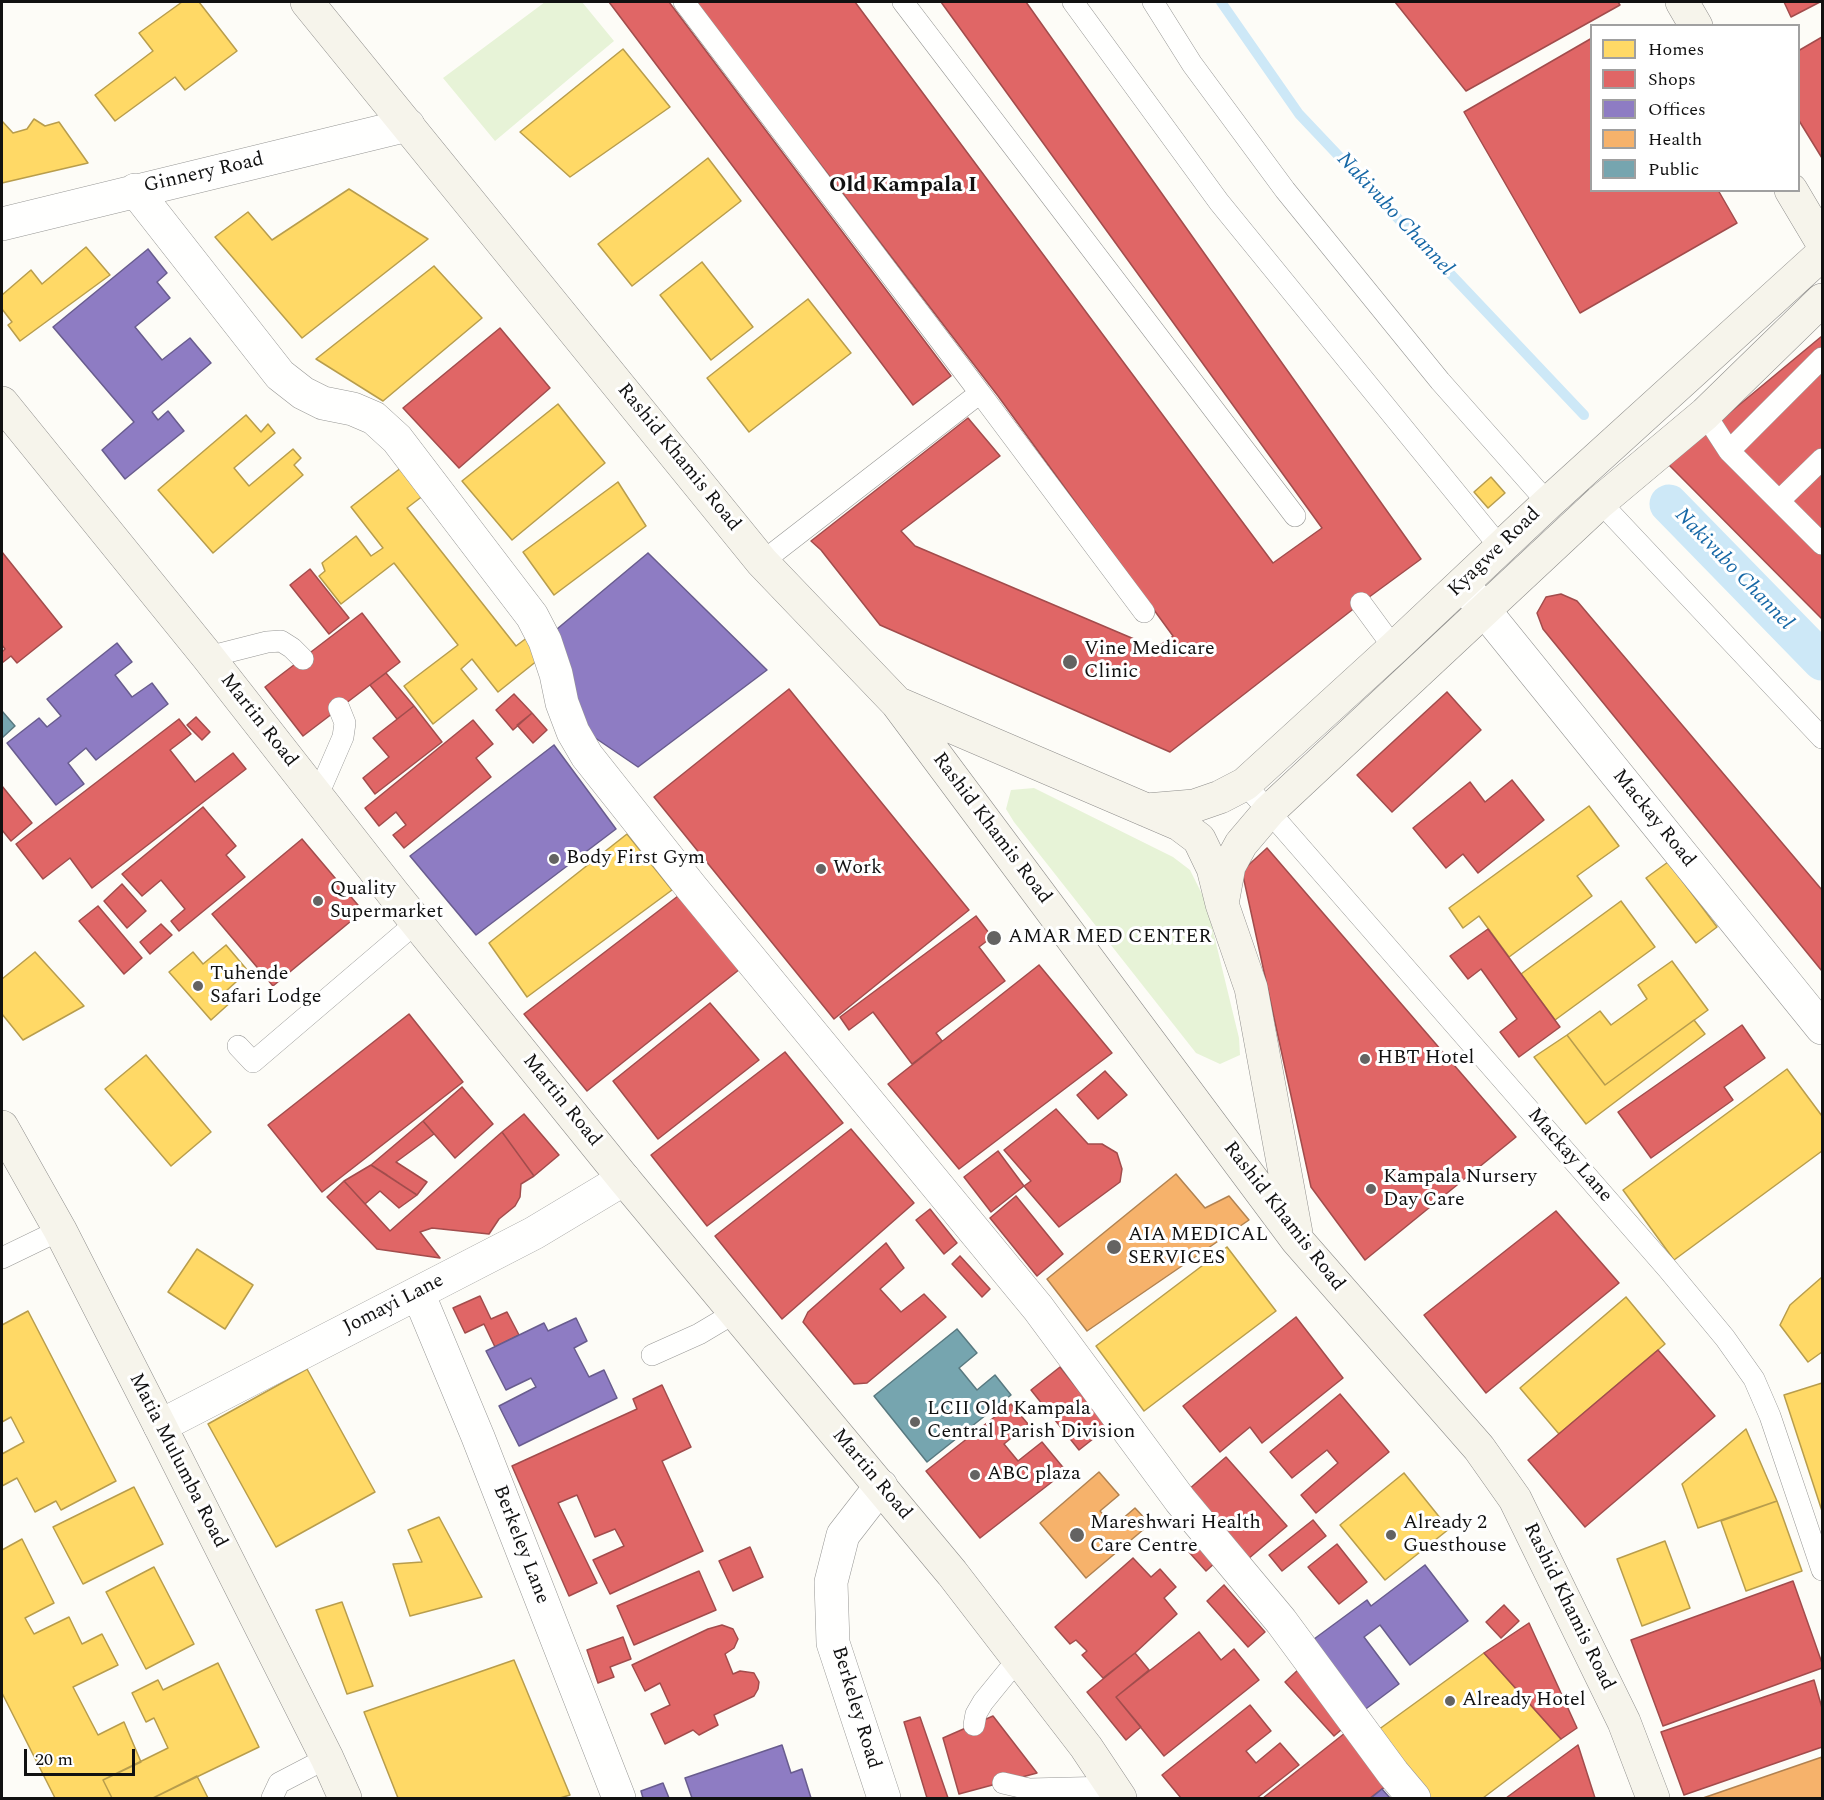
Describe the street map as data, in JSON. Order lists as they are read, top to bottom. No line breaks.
{"streets":{"street":["Ginnery Road","Rashid Khamis Road","Kyagwe Road","Martin Road","Mackay Road","Jomayi Lane","Matia Mulumba Road","Berkeley Lane","Berkeley Road"],"lane":["Mackay Lane"]},"crossings":[["Ginnery Road","Rashid Khamis Road"],["Kyagwe Road","Mackay Road"],["Kyagwe Road","Mackay Lane"],["Martin Road","Jomayi Lane"],["Martin Road","Berkeley Road"],["Jomayi Lane","Matia Mulumba Road"],["Jomayi Lane","Berkeley Lane"]],"districts":["Old Kampala I"],"water":["Nakivubo Channel"],"places":["Vine Medicare Clinic","Body First Gym","Work","Quality Supermarket","AMAR MED CENTER","Tuhende Safari Lodge","HBT Hotel","Kampala Nursery Day Care","AIA MEDICAL SERVICES","LCII Old Kampala Central Parish Division","ABC plaza","Mareshwari Health Care Centre","Already 2 Guesthouse","Already Hotel"],"legend":["Homes","Shops","Offices","Health","Public"],"scale_bar":"20 m"}
